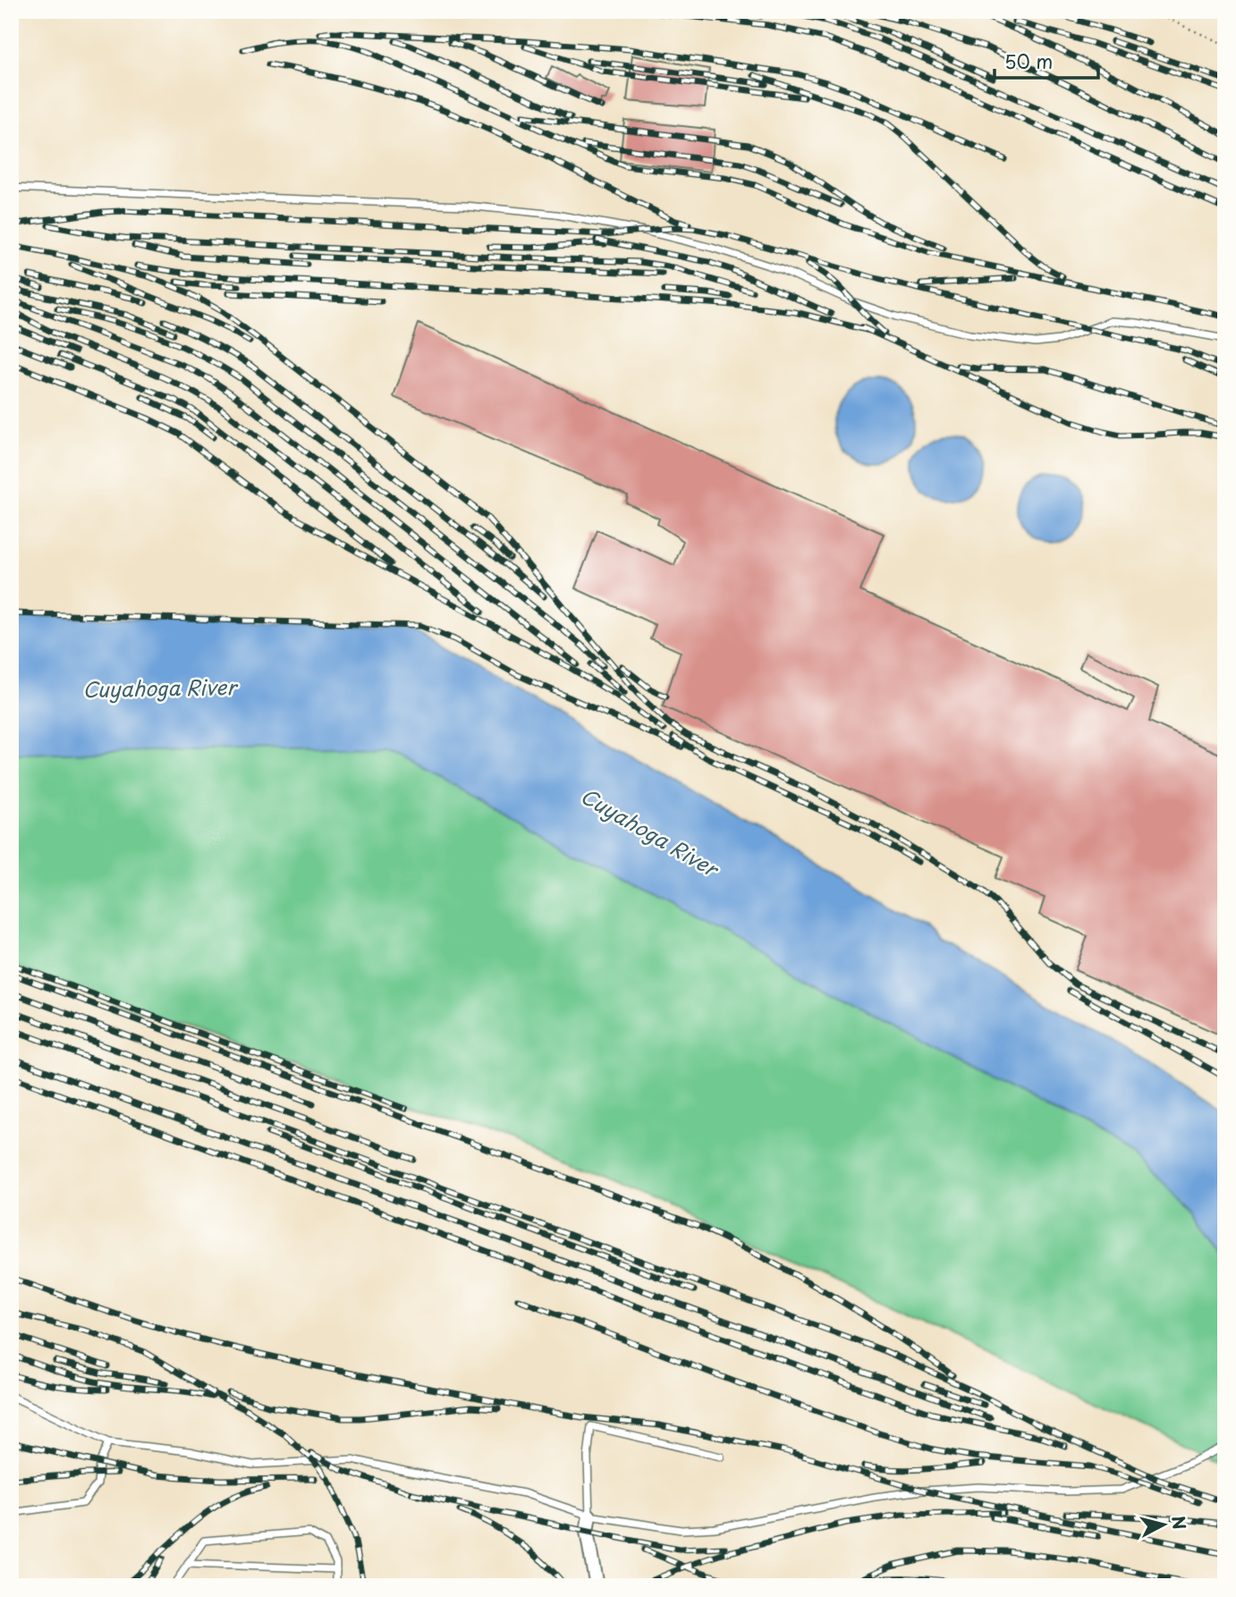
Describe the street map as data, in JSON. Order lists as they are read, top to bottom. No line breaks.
{"water":["Cuyahoga River"],"scale_bar":"50 m","north":"right"}
